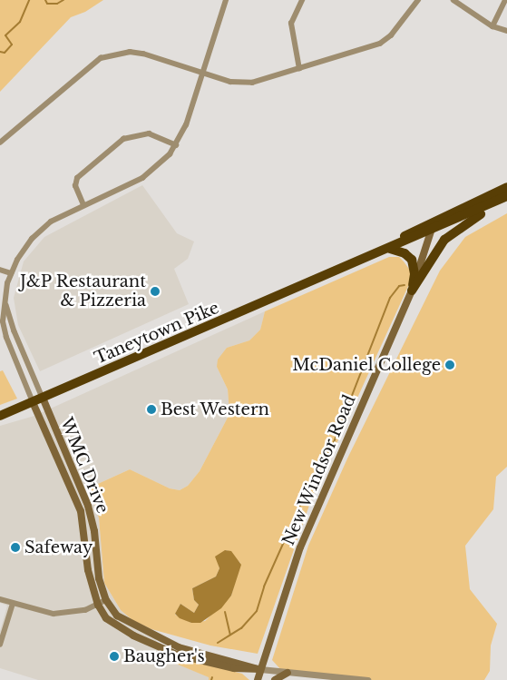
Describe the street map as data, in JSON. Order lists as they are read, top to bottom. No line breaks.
{"streets":{"highway":["Taneytown Pike"],"main road":["WMC Drive","New Windsor Road"]},"crossings":[["Taneytown Pike","WMC Drive"],["Taneytown Pike","New Windsor Road"],["WMC Drive","New Windsor Road"]],"places":["J&P Restaurant & Pizzeria","McDaniel College","Best Western","Safeway","Baugher's"]}
